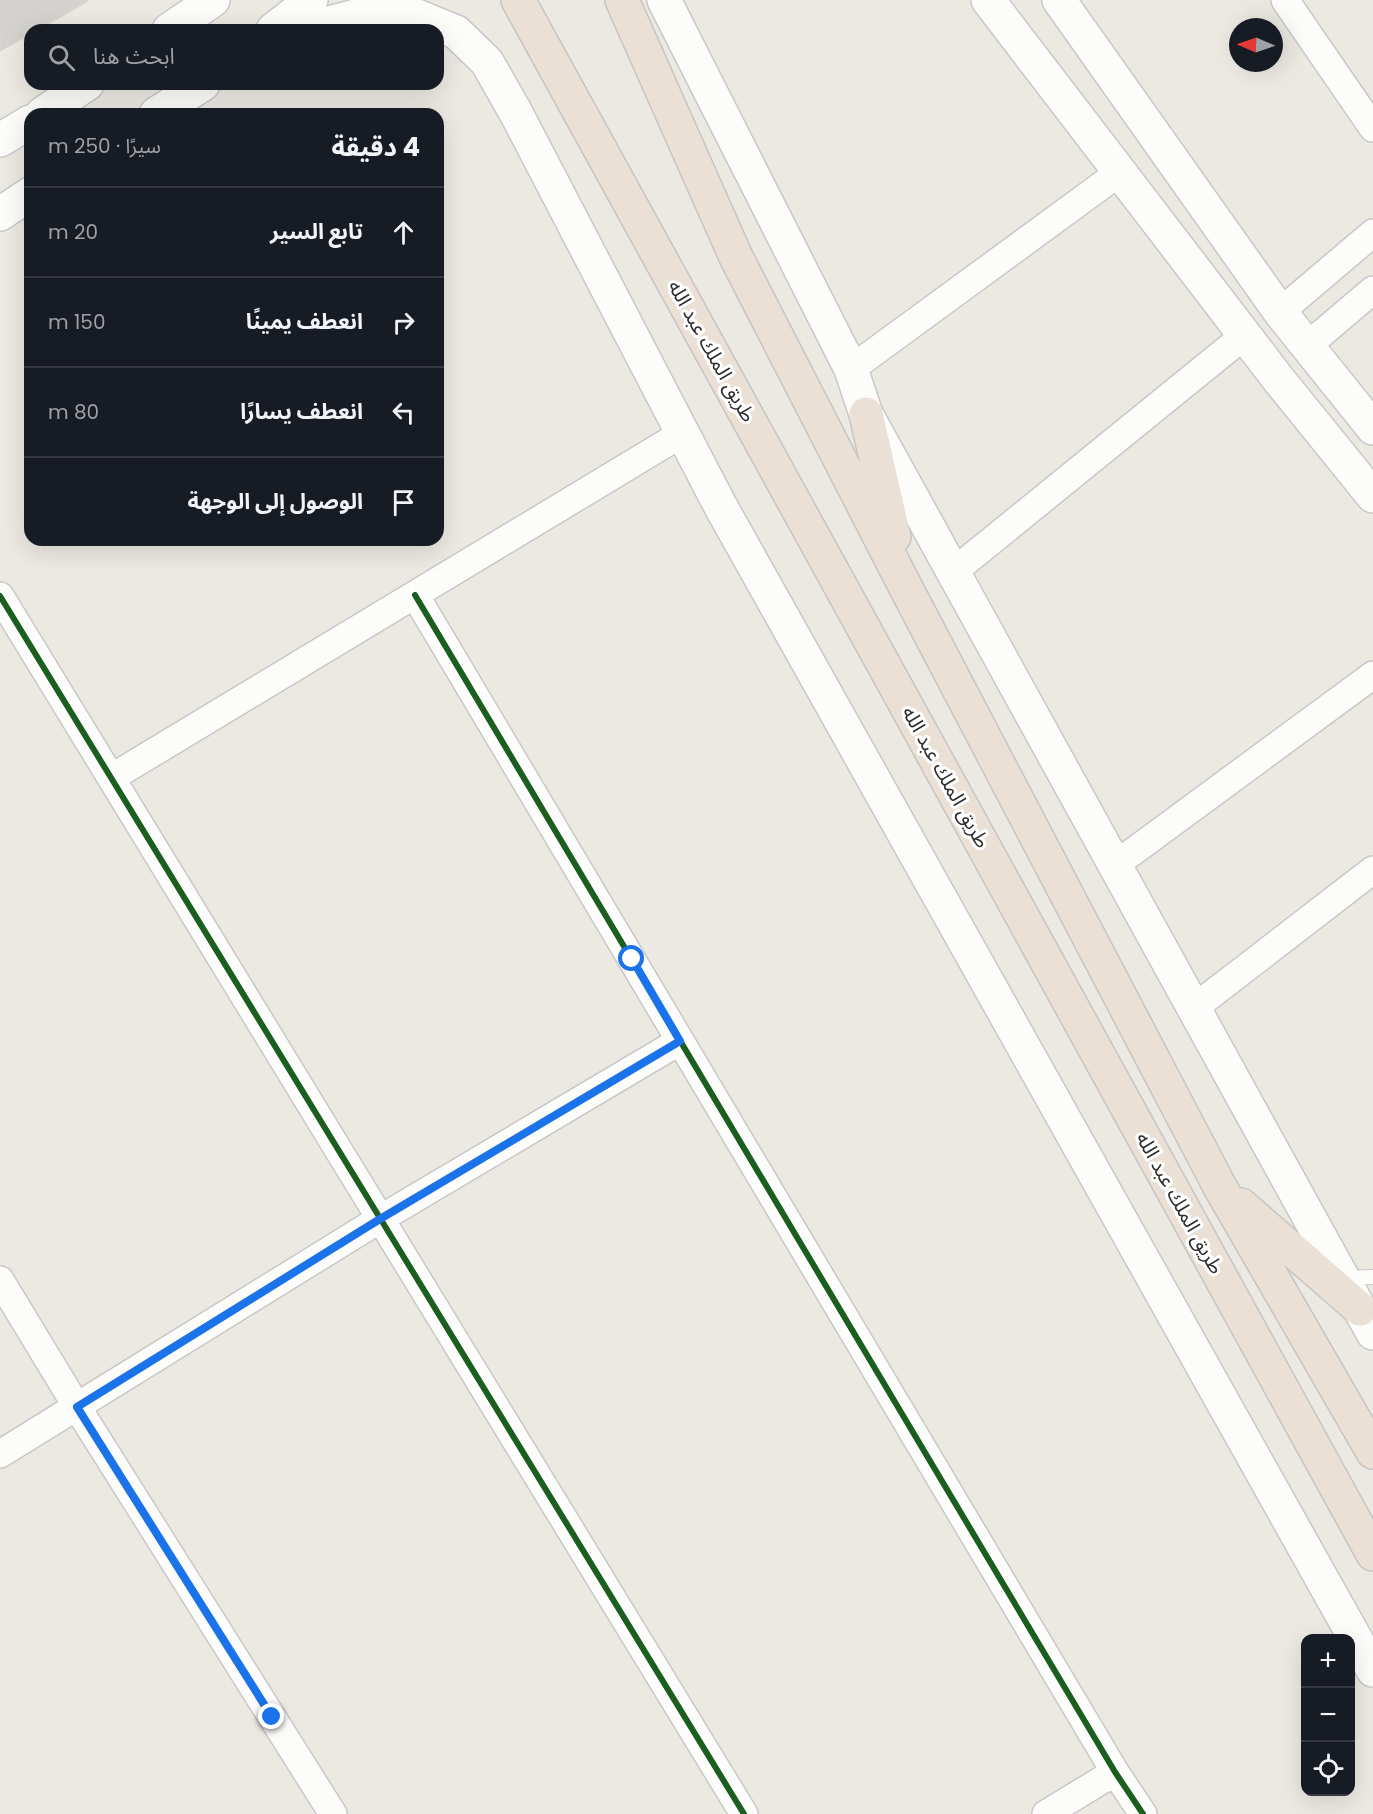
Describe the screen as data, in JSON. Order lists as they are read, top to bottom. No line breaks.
{"streets":{"highway":["طريق الملك عبد الله"]},"north":"left","page":{"search":"ابحث هنا","heading":["4 دقيقة","سيرًا · 250 m"],"list":[["تابع السير","20 m"],["انعطف يمينًا","150 m"],["انعطف يسارًا","80 m"],"الوصول إلى الوجهة"],"map_buttons":["+","−"]}}
